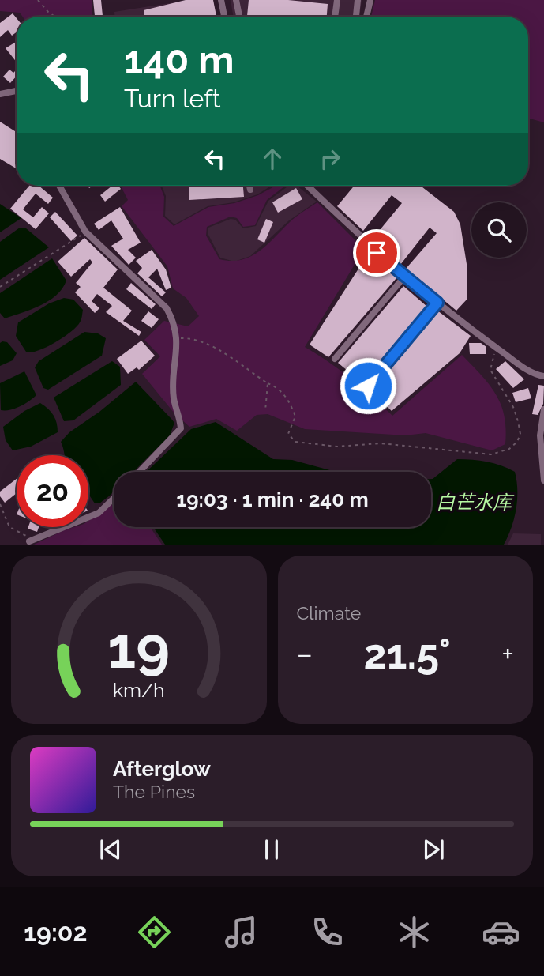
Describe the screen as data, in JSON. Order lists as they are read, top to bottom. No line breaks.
{"water":["白芒水库"],"page":{"turn":["140 m","Turn left"],"limit":"20","trip":"19:03 · 1 min · 240 m","tile":"Climate","heat":["−","21.5°","+"],"song":["Afterglow","The Pines"],"tabs":"19:02","gauge":["19","km/h"]}}
